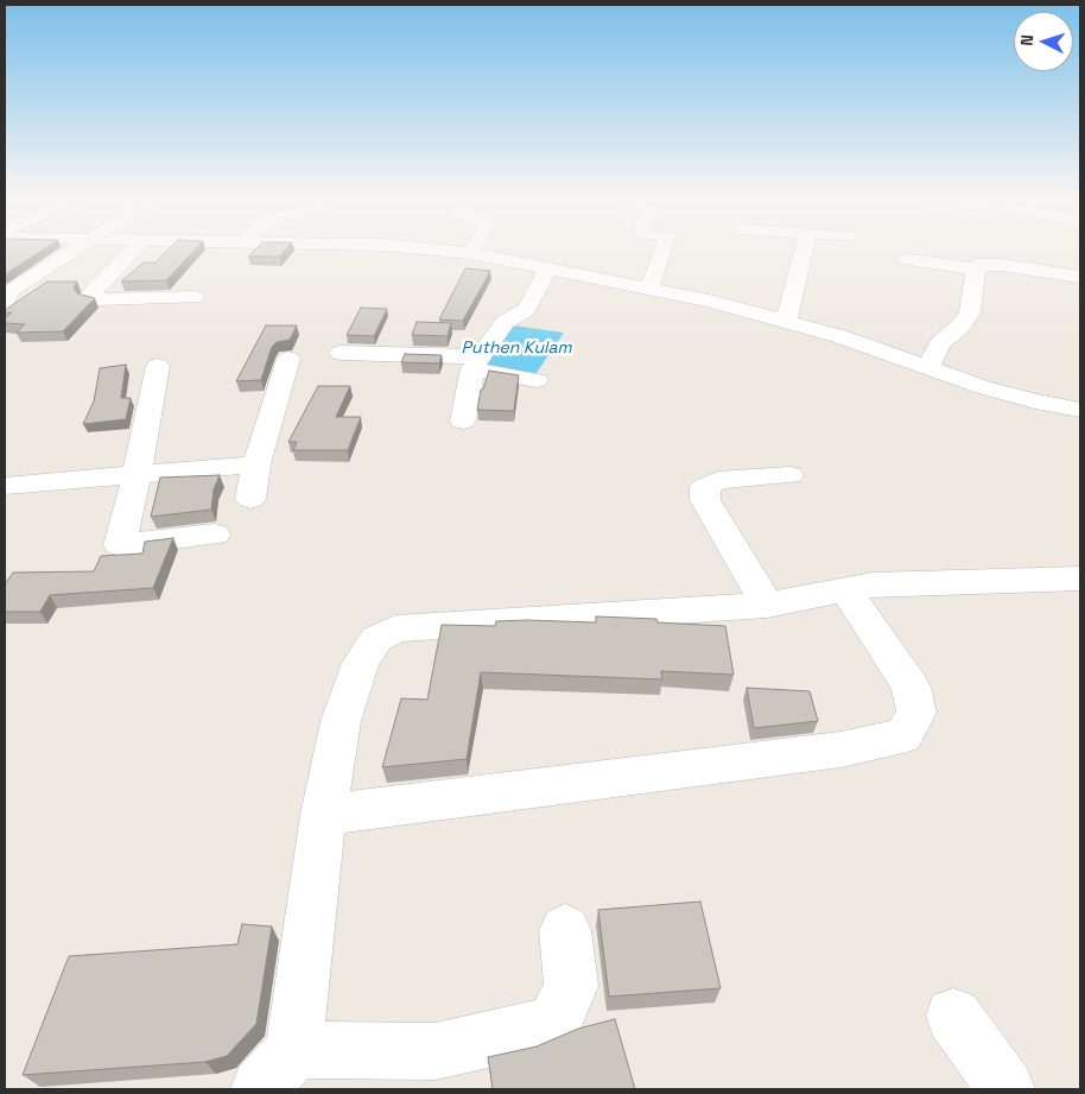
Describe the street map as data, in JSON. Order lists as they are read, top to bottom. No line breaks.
{"water":["Puthen Kulam"],"north":"left"}
